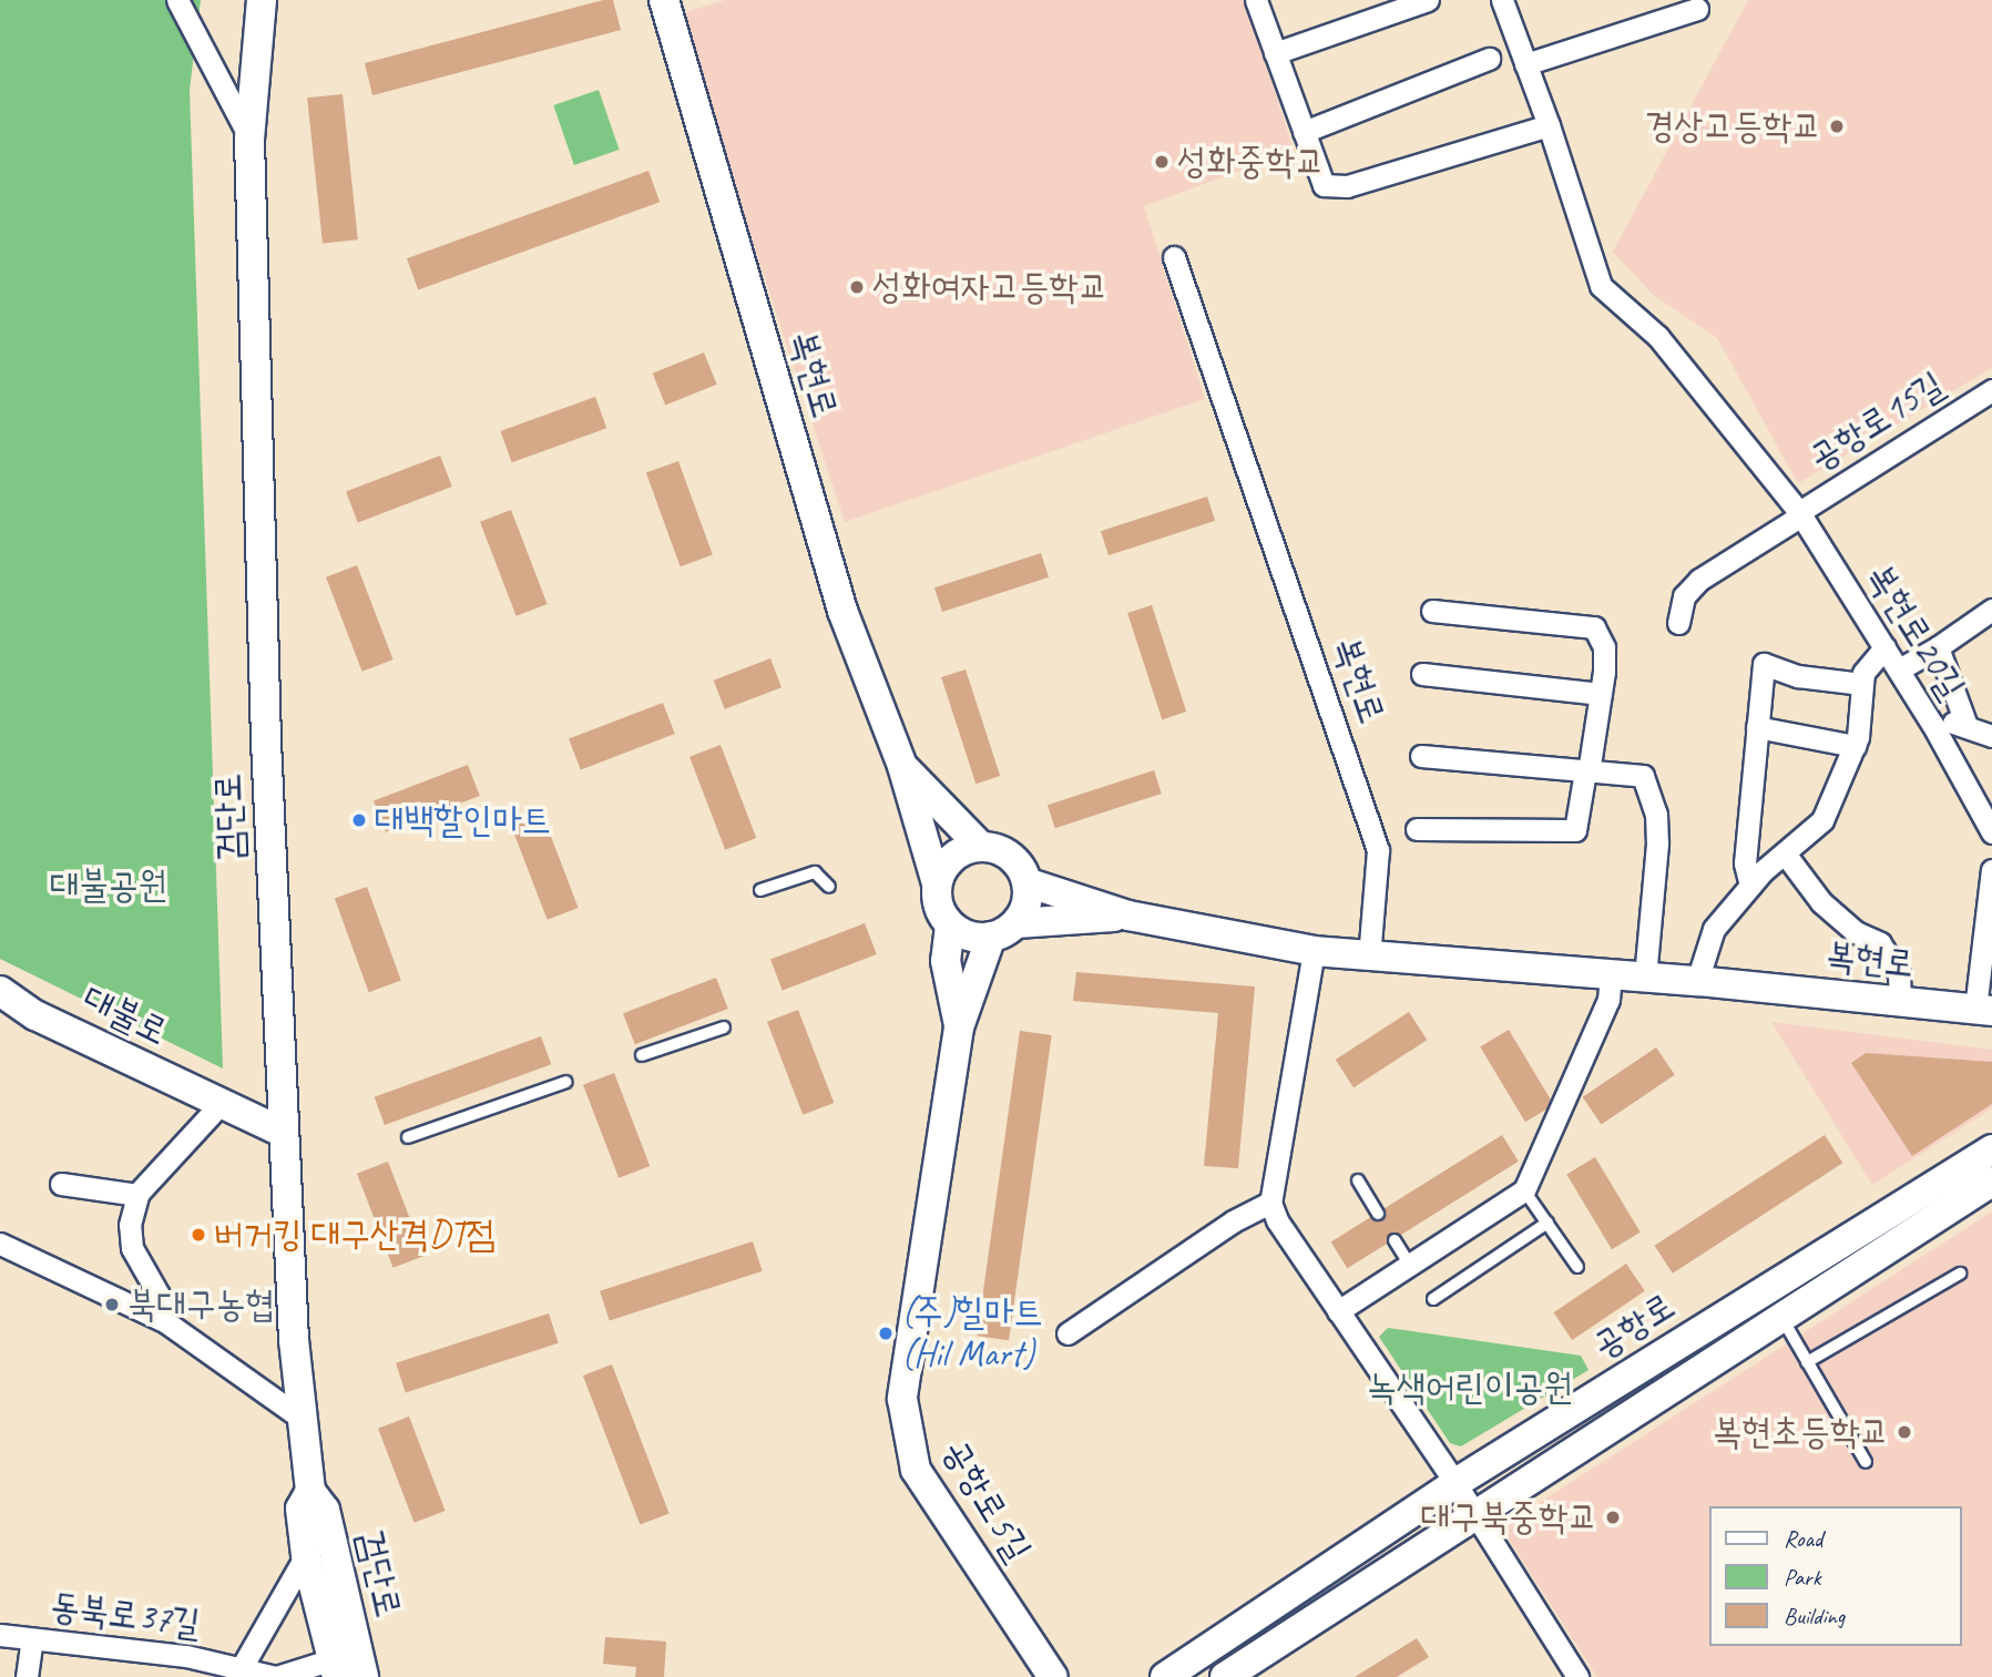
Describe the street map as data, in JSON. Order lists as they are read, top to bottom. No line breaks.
{"streets":{"main road":["복현로","검단로","대불로","공항로","공항로5길"],"street":["공항로15길","복현로20길","동북로37길"]},"crossings":[["공항로15길","복현로20길"],["검단로","대불로"],["검단로","동북로37길"]],"parks":["대불공원","녹색어린이공원"],"places":["경상고등학교","성화중학교","성화여자고등학교","대백할인마트","버거킹 대구산격DT점","북대구농협","(주)힐마트 (Hil Mart)","복현초등학교","대구북중학교"],"legend":["Road","Park","Building"]}
